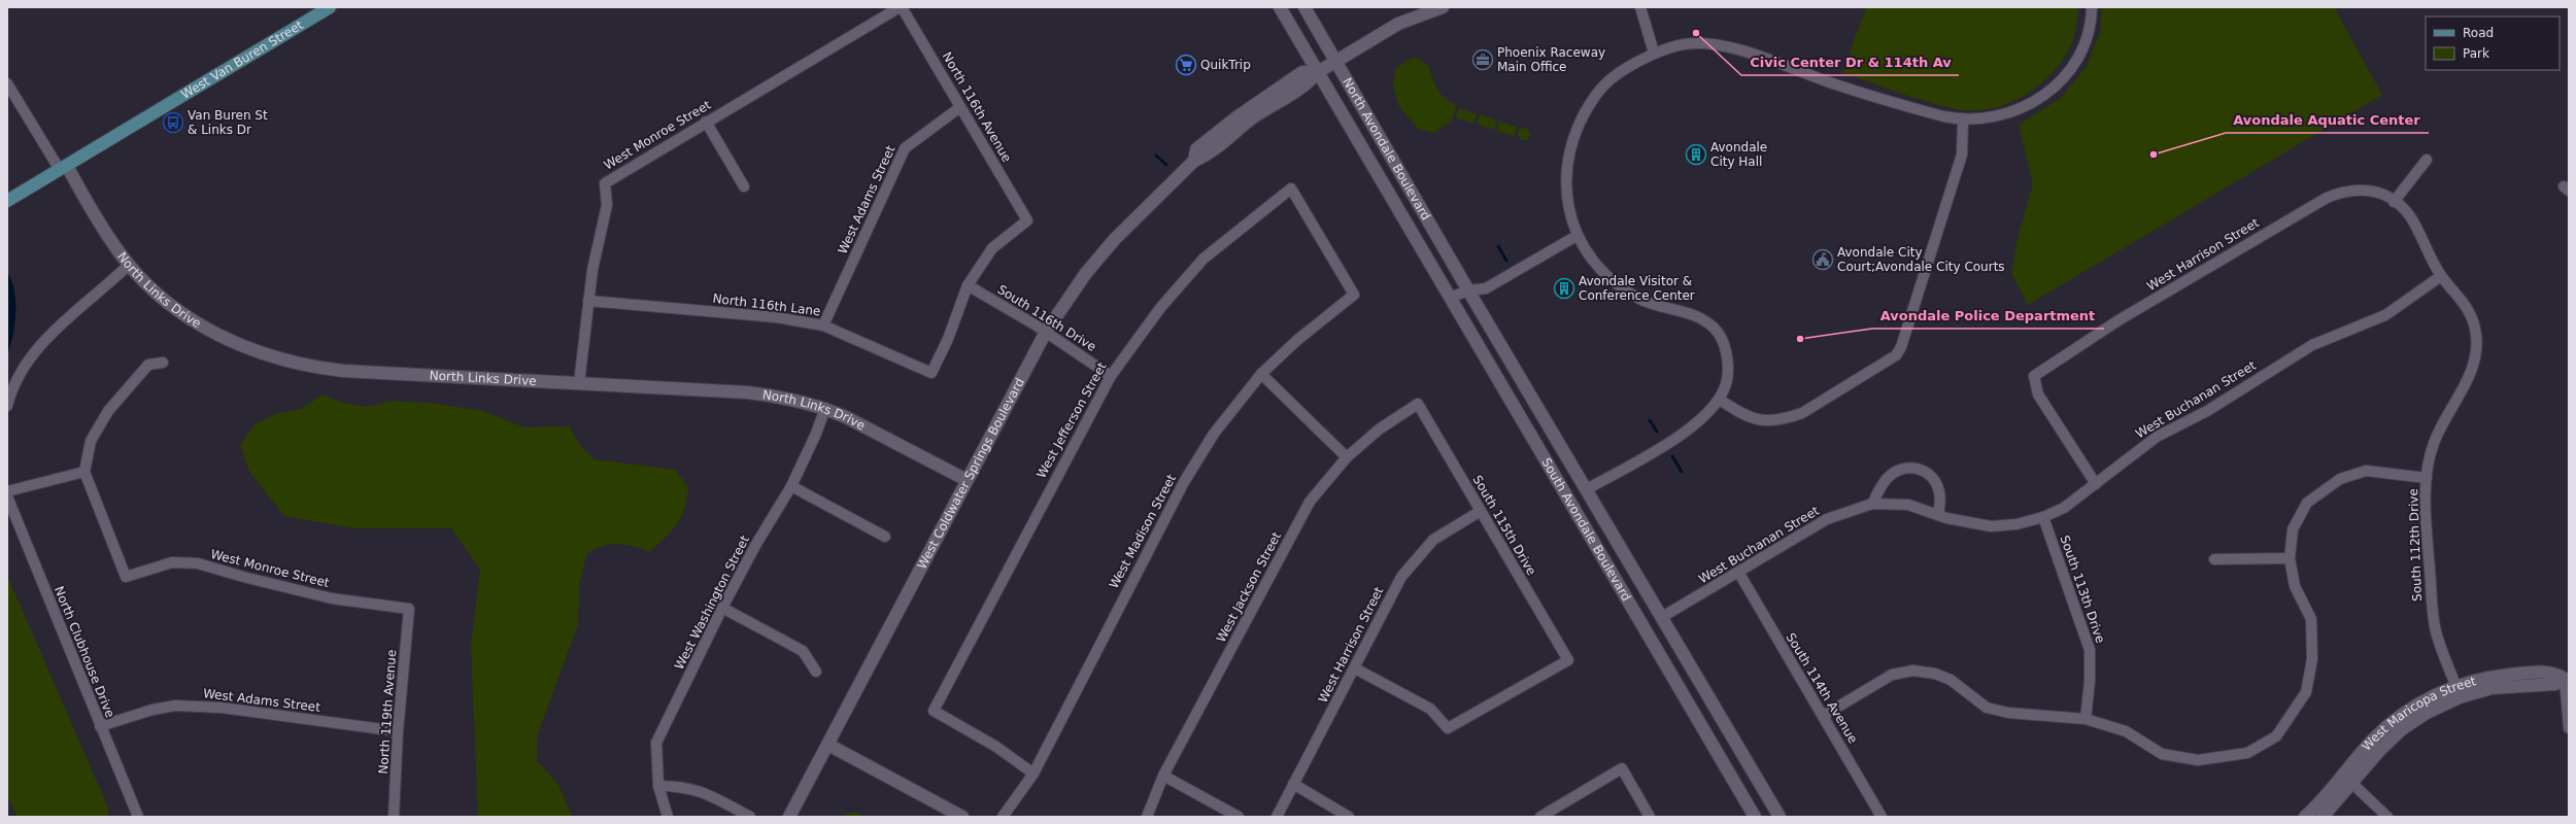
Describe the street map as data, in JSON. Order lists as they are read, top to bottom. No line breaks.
{"streets":{"main road":["West Van Buren Street"],"street":["North 116th Avenue","West Monroe Street","North Avondale Boulevard","West Adams Street","West Harrison Street","North Links Drive","North 116th Lane","South 116th Drive","West Buchanan Street","West Jefferson Street","West Coldwater Springs Boulevard","South 115th Drive","South Avondale Boulevard","West Madison Street","South 112th Drive","West Jackson Street","South 113th Drive","West Washington Street","North Clubhouse Drive","South 114th Avenue","North 119th Avenue","West Maricopa Street"]},"crossings":[["West Van Buren Street","North Links Drive"],["North 116th Avenue","West Monroe Street"],["North 116th Avenue","West Adams Street"],["North 116th Avenue","North 116th Lane"],["North 116th Avenue","South 116th Drive"],["West Monroe Street","North Links Drive"],["West Monroe Street","North 116th Lane"],["West Monroe Street","North 119th Avenue"],["North Avondale Boulevard","West Coldwater Springs Boulevard"],["North Avondale Boulevard","South Avondale Boulevard"],["West Adams Street","North 116th Lane"],["West Adams Street","North Clubhouse Drive"],["West Adams Street","North 119th Avenue"],["West Harrison Street","West Buchanan Street"],["West Harrison Street","South 115th Drive"],["West Harrison Street","South 112th Drive"],["North Links Drive","West Coldwater Springs Boulevard"],["North Links Drive","West Washington Street"],["North 116th Lane","South 116th Drive"],["South 116th Drive","West Jefferson Street"],["South 116th Drive","West Coldwater Springs Boulevard"],["West Buchanan Street","South Avondale Boulevard"],["West Buchanan Street","South 112th Drive"],["West Buchanan Street","South 113th Drive"],["West Buchanan Street","South 114th Avenue"],["West Jefferson Street","West Madison Street"],["South 115th Drive","West Jackson Street"],["South 112th Drive","West Maricopa Street"]],"places":{"other":["Civic Center Dr & 114th Av","Avondale Aquatic Center","Avondale Police Department"],"office":["Phoenix Raceway Main Office"],"supermarket":["QuikTrip"],"bus stop":["Van Buren St & Links Dr"],"building":["Avondale City Hall","Avondale Visitor & Conference Center"],"public building":["Avondale City Court;Avondale City Courts"]},"legend":["Road","Park"]}
